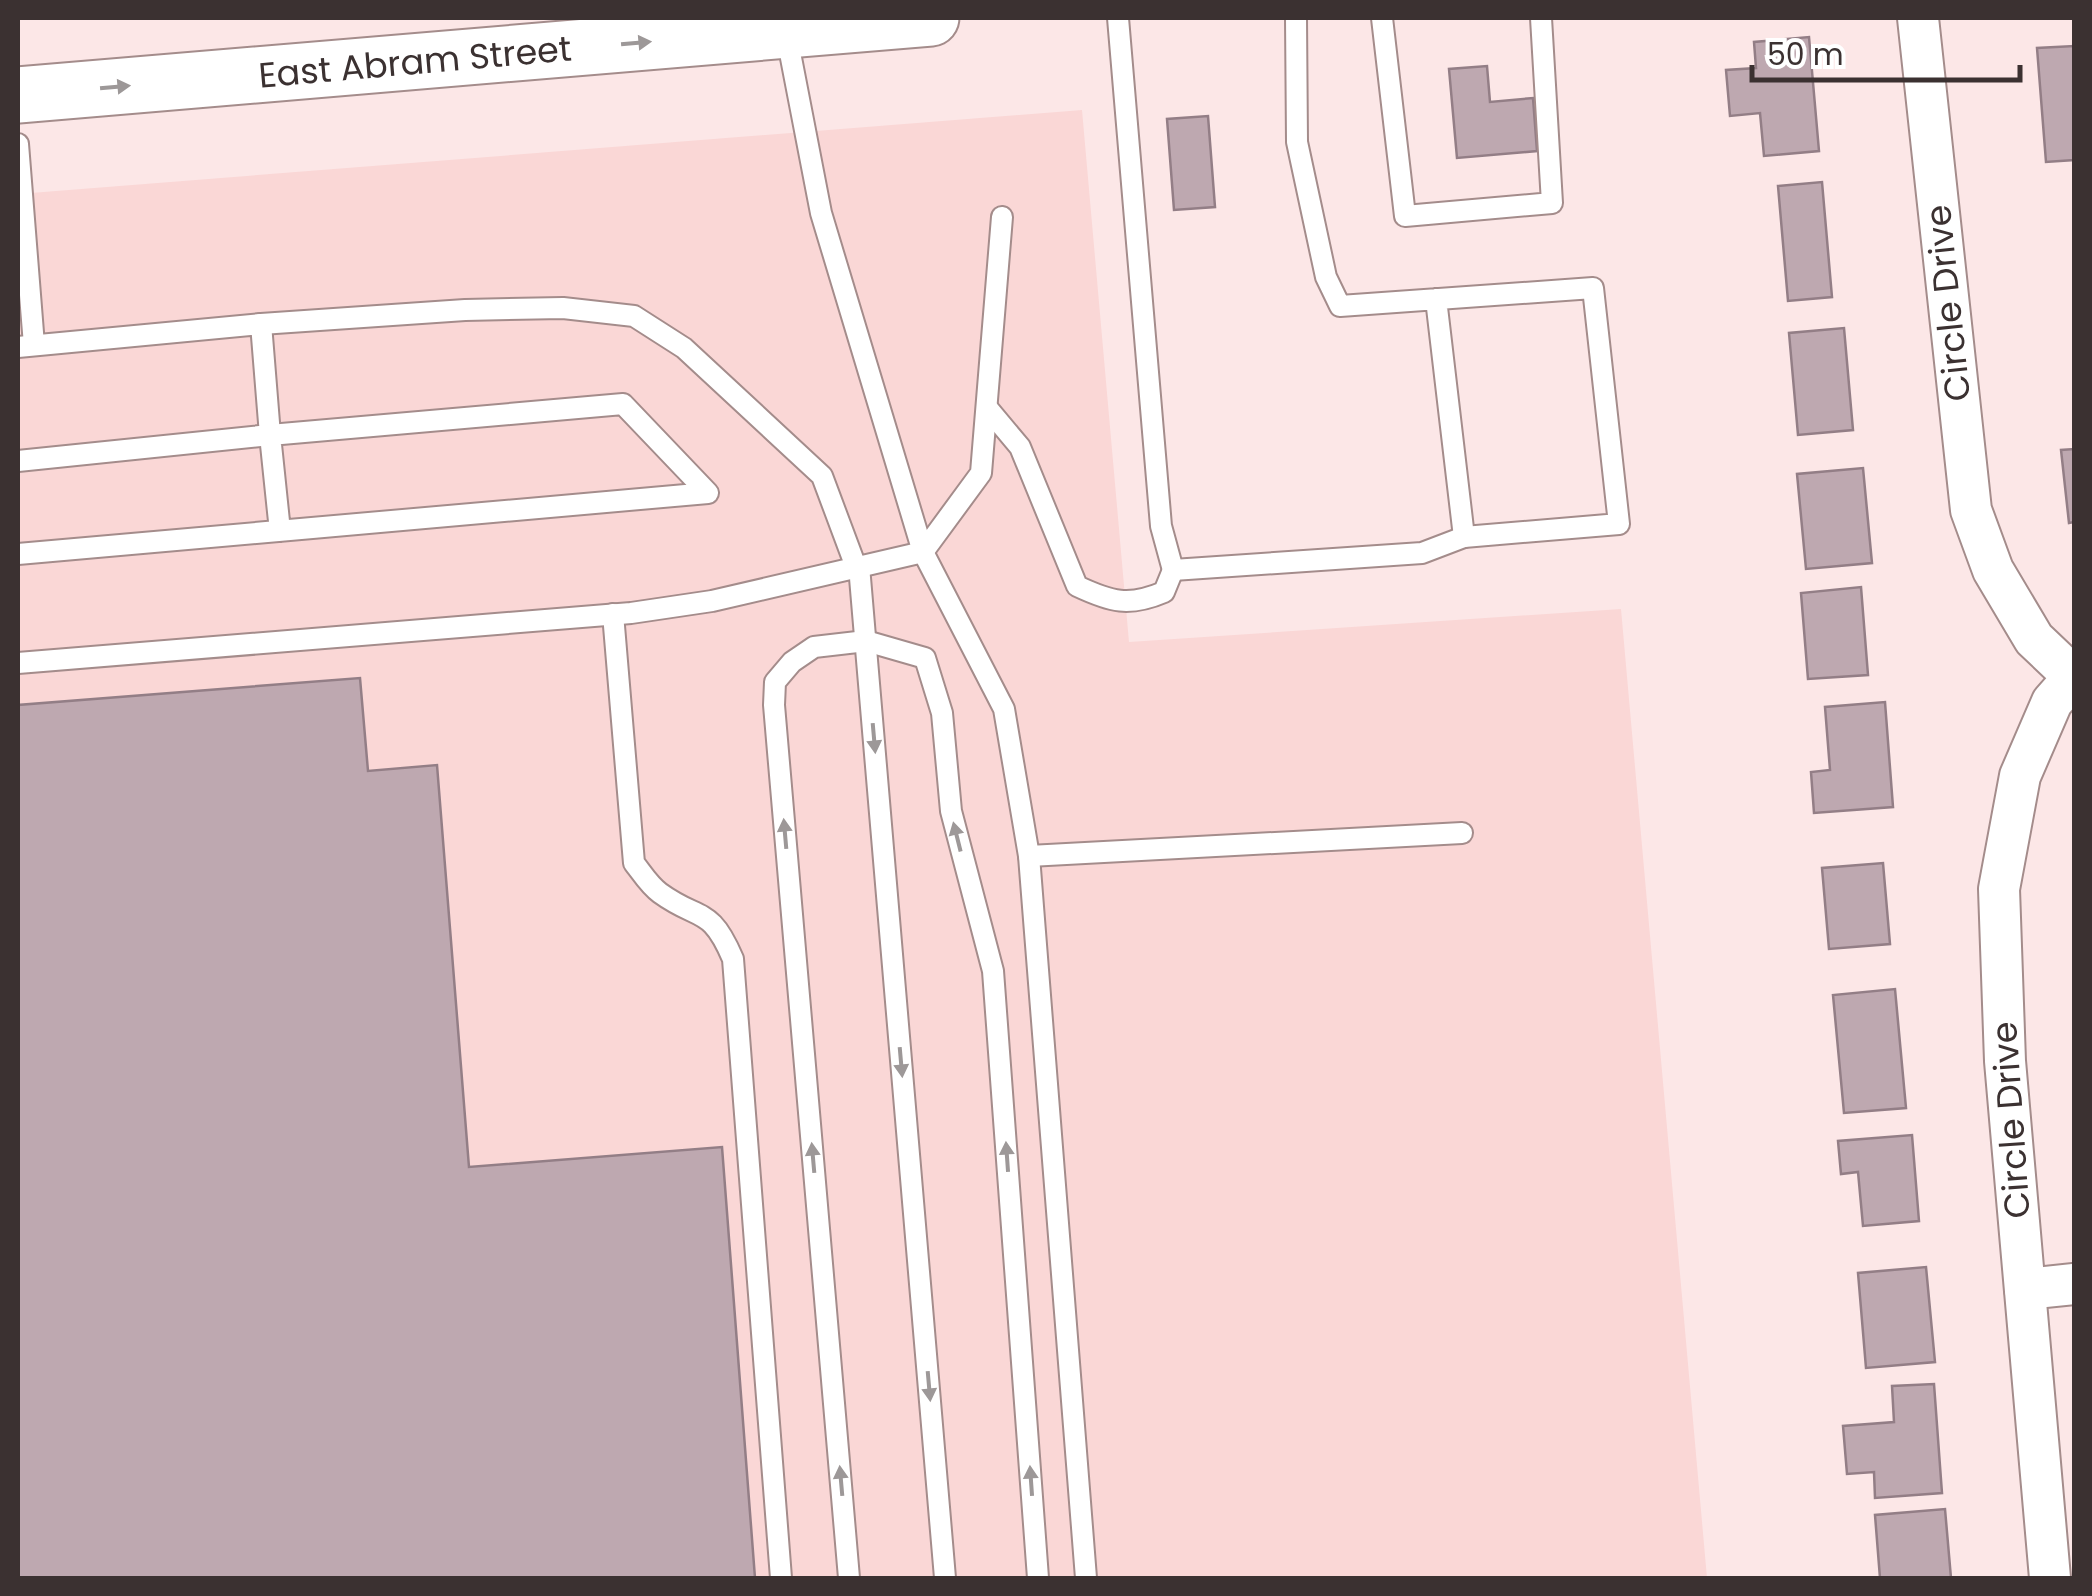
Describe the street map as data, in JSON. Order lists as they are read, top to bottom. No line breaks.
{"streets":{"main road":["East Abram Street"],"street":["Circle Drive"]},"one_way":["East Abram Street"],"scale_bar":"50 m"}
